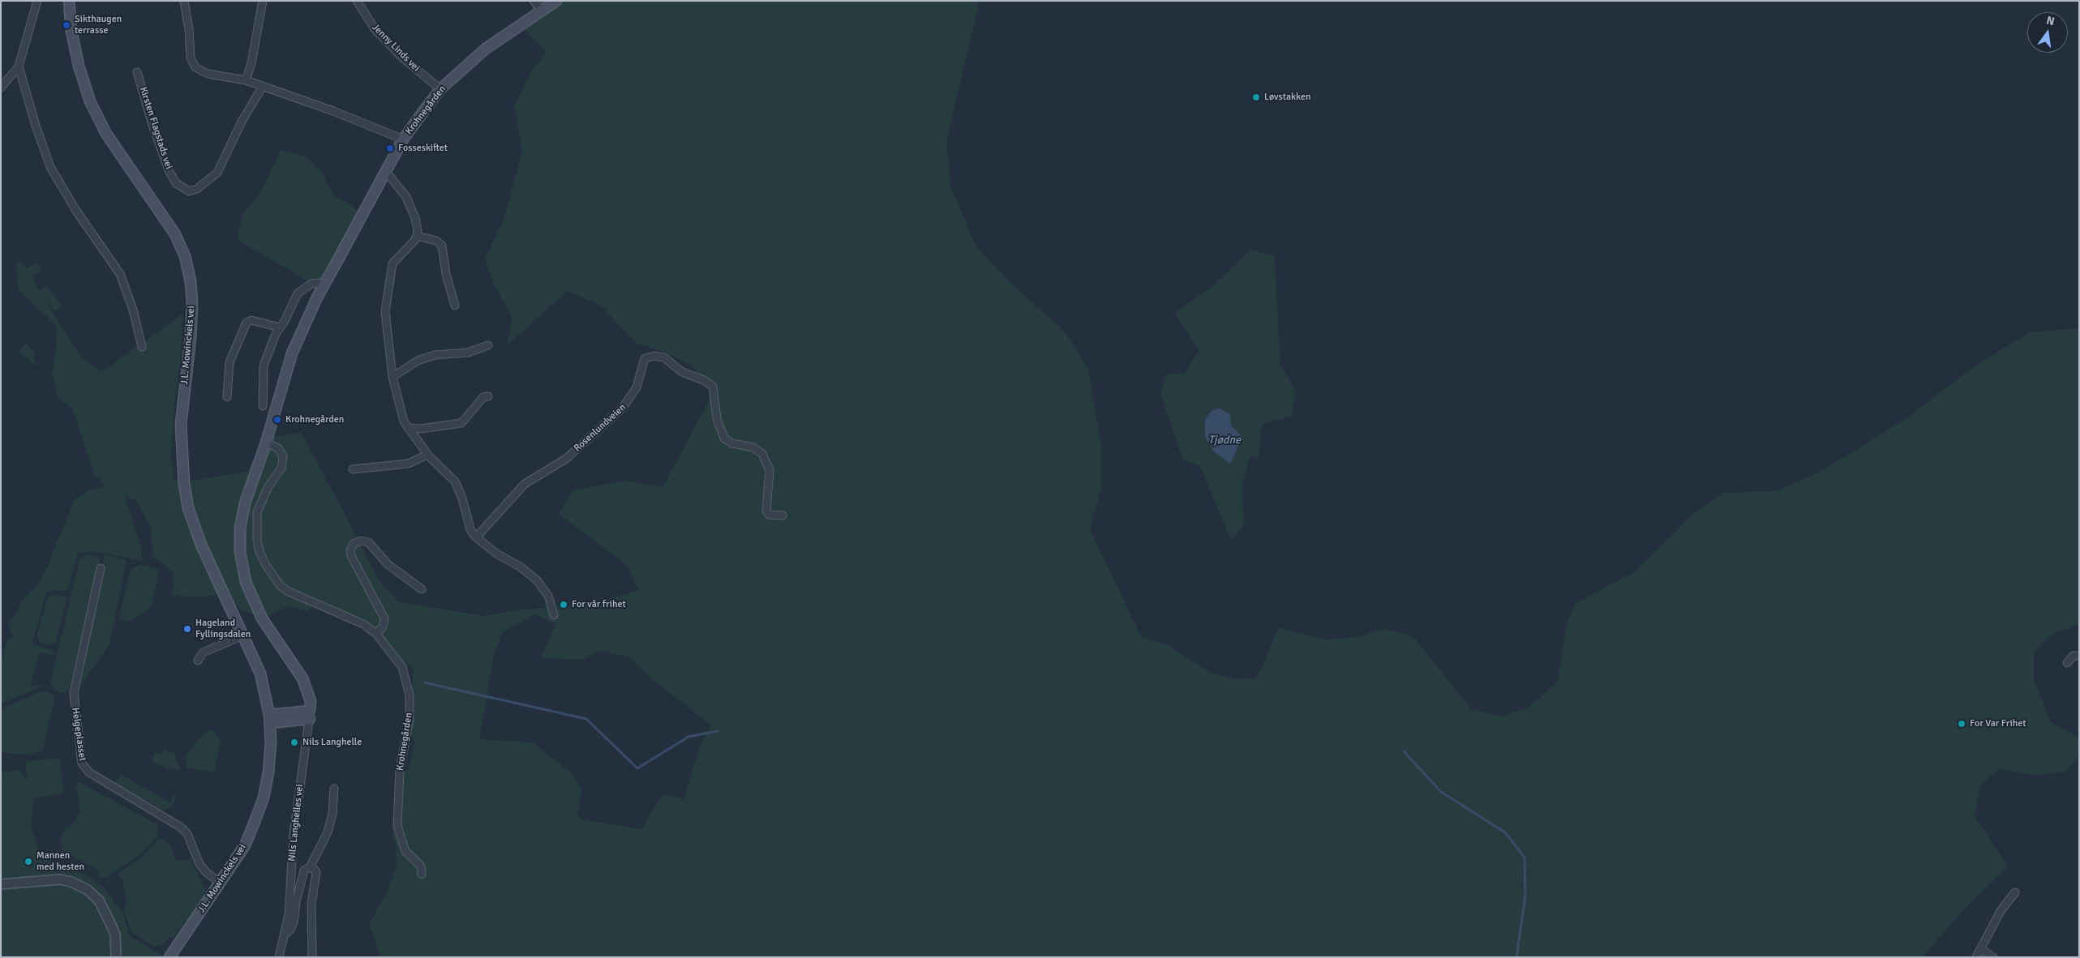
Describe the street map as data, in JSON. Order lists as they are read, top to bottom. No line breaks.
{"streets":{"main road":["Krohnegården","J.L. Mowinckels vei"],"street":["Jenny Linds vei","Kirsten Flagstads vei","Rosenlundveien","Helgeplasset","Nils Langhelles vei"]},"crossings":[["Jenny Linds vei","Krohnegården"],["Krohnegården","Nils Langhelles vei"],["J.L. Mowinckels vei","Helgeplasset"]],"water":["Tjødne"],"places":["Sikthaugen terrasse","Løvstakken","Fosseskiftet","Krohnegården","For vår frihet","Hageland Fyllingsdalen","For Var Frihet","Nils Langhelle","Mannen med hesten"],"north":"top"}
